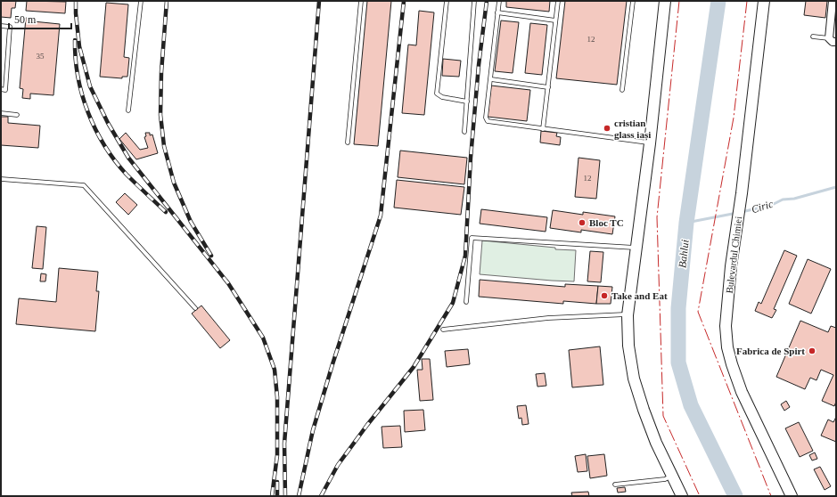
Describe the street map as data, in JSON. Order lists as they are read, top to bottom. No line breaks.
{"streets":{"street":["Bulevardul Chimiei"]},"water":["Ciric","Bahlui"],"places":["cristian glass iași","Bloc TC","Take and Eat","Fabrica de Spirt"],"house_numbers":["12","35","12"],"scale_bar":"50 m"}
